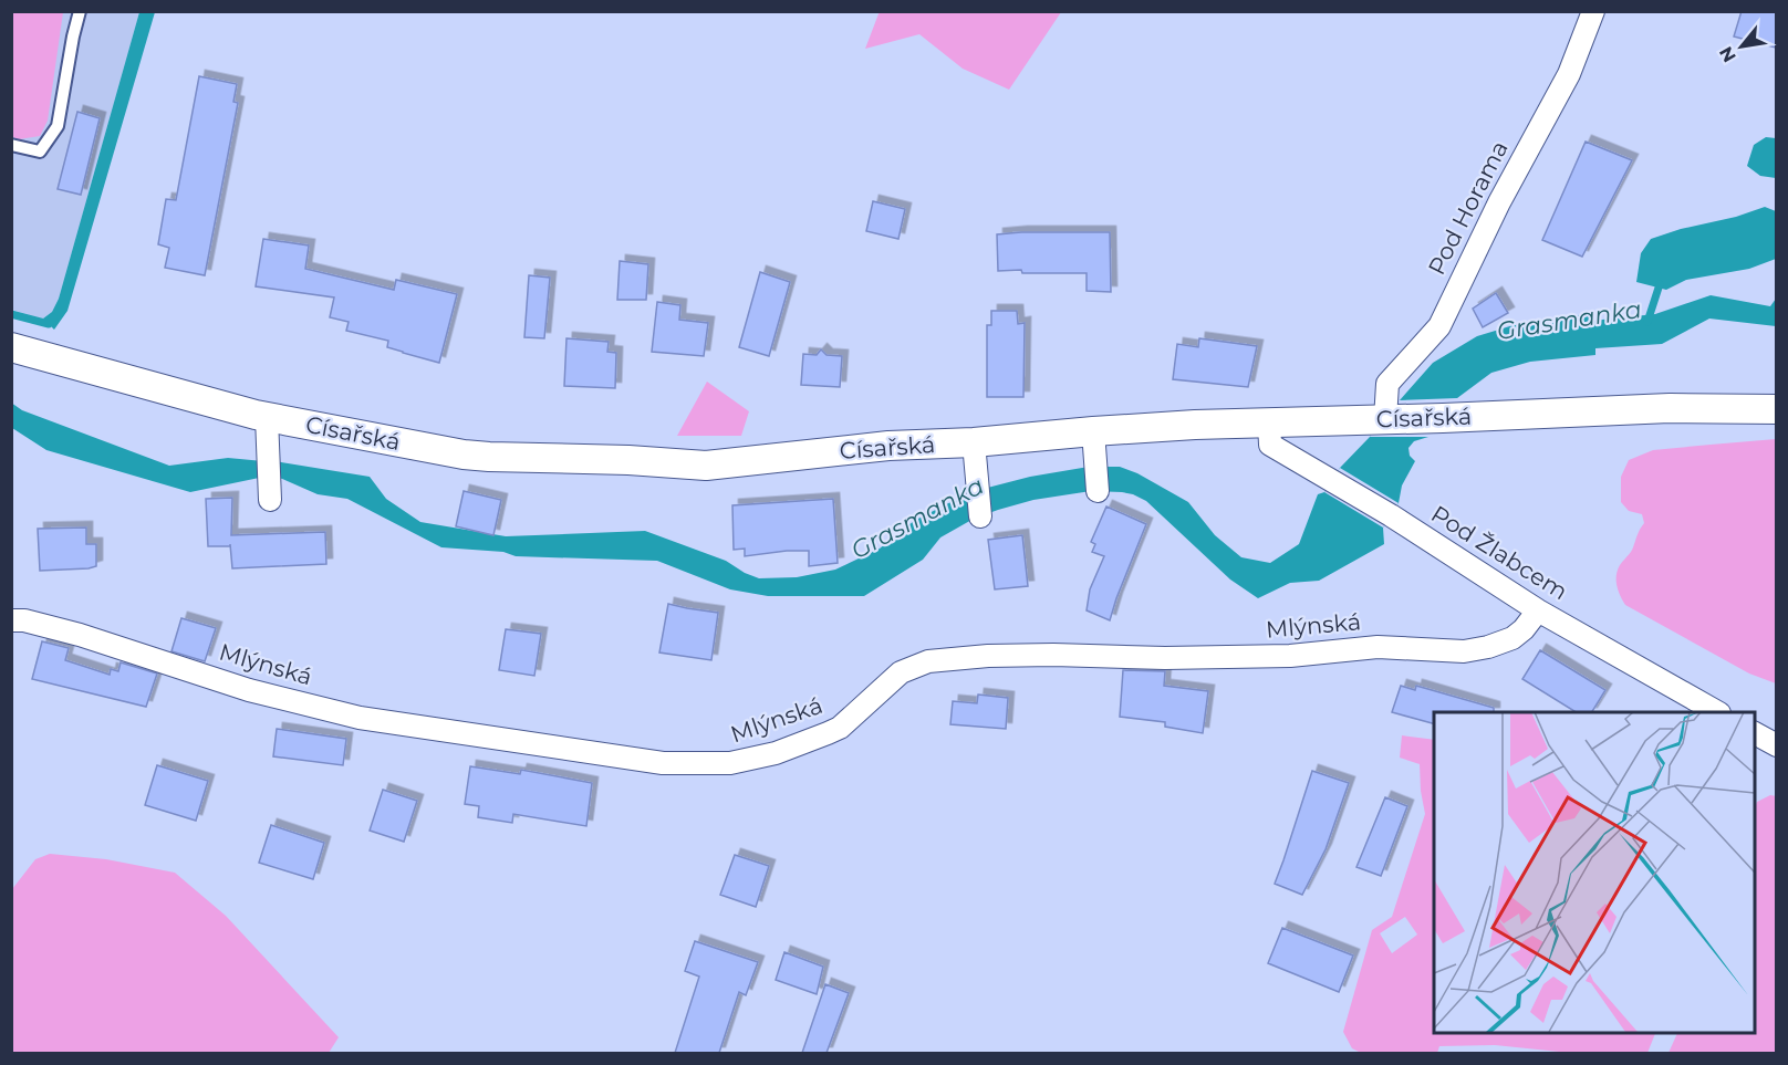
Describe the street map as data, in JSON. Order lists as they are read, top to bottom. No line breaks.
{"streets":{"street":["Pod Horama","Císařská","Pod Žlabcem","Mlýnská"]},"crossings":[["Pod Horama","Císařská"],["Císařská","Pod Žlabcem"],["Pod Žlabcem","Mlýnská"]],"water":["Grasmanka"],"north":"bottom left"}
